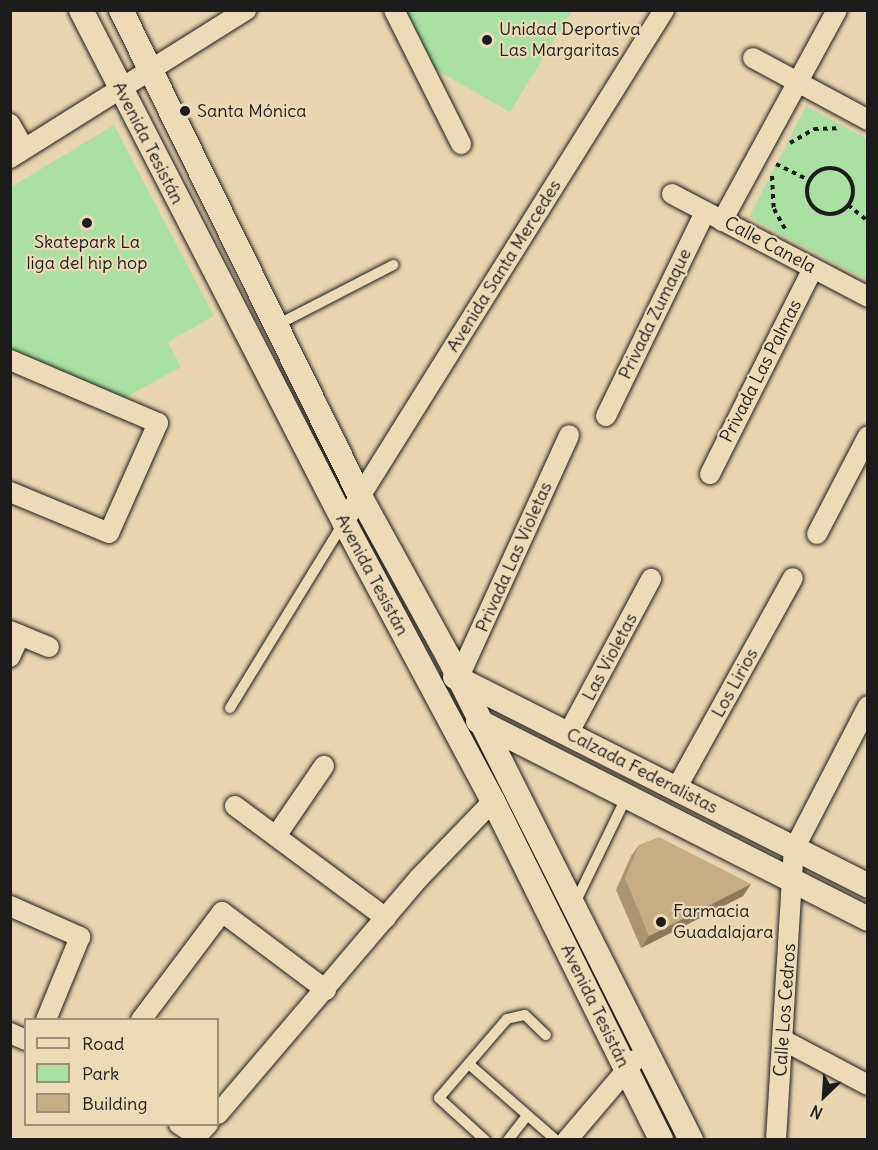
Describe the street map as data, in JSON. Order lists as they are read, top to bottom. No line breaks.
{"streets":{"street":["Avenida Tesistán","Calle Canela","Avenida Santa Mercedes","Privada Zumaque","Privada Las Palmas","Privada Las Violetas","Las Violetas","Los Lirios","Calzada Federalistas","Calle Los Cedros"]},"crossings":[["Avenida Tesistán","Avenida Santa Mercedes"],["Avenida Tesistán","Privada Las Violetas"],["Avenida Tesistán","Calzada Federalistas"],["Calle Canela","Privada Zumaque"],["Calle Canela","Privada Las Palmas"],["Privada Las Violetas","Calzada Federalistas"],["Las Violetas","Calzada Federalistas"],["Los Lirios","Calzada Federalistas"],["Calzada Federalistas","Calle Los Cedros"]],"places":["Unidad Deportiva Las Margaritas","Santa Mónica","Skatepark La liga del hip hop","Farmacia Guadalajara"],"legend":["Road","Park","Building"],"north":"bottom left"}
